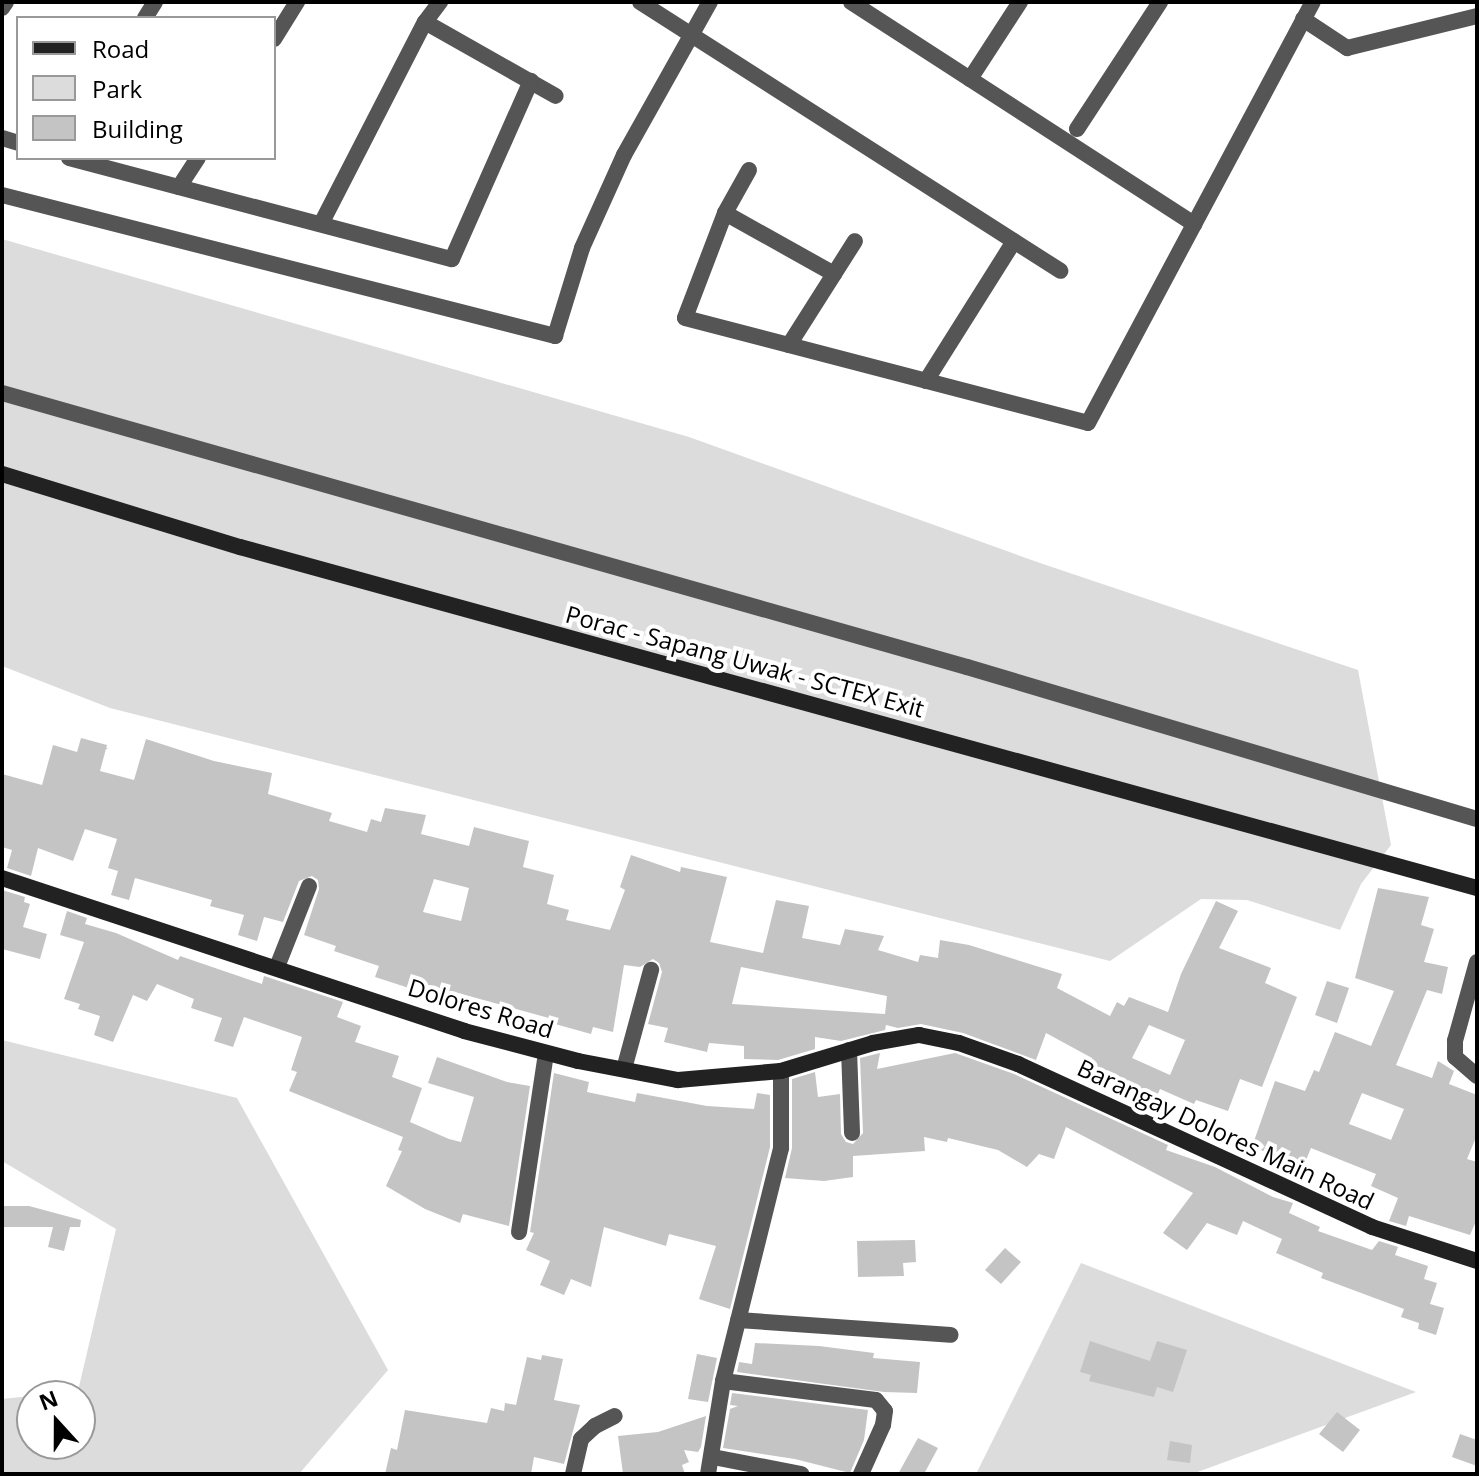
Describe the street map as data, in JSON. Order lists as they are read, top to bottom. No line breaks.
{"streets":{"street":["Porac - Sapang Uwak - SCTEX Exit","Dolores Road","Barangay Dolores Main Road"]},"crossings":[["Dolores Road","Barangay Dolores Main Road"]],"legend":["Road","Park","Building"],"north":"top"}
